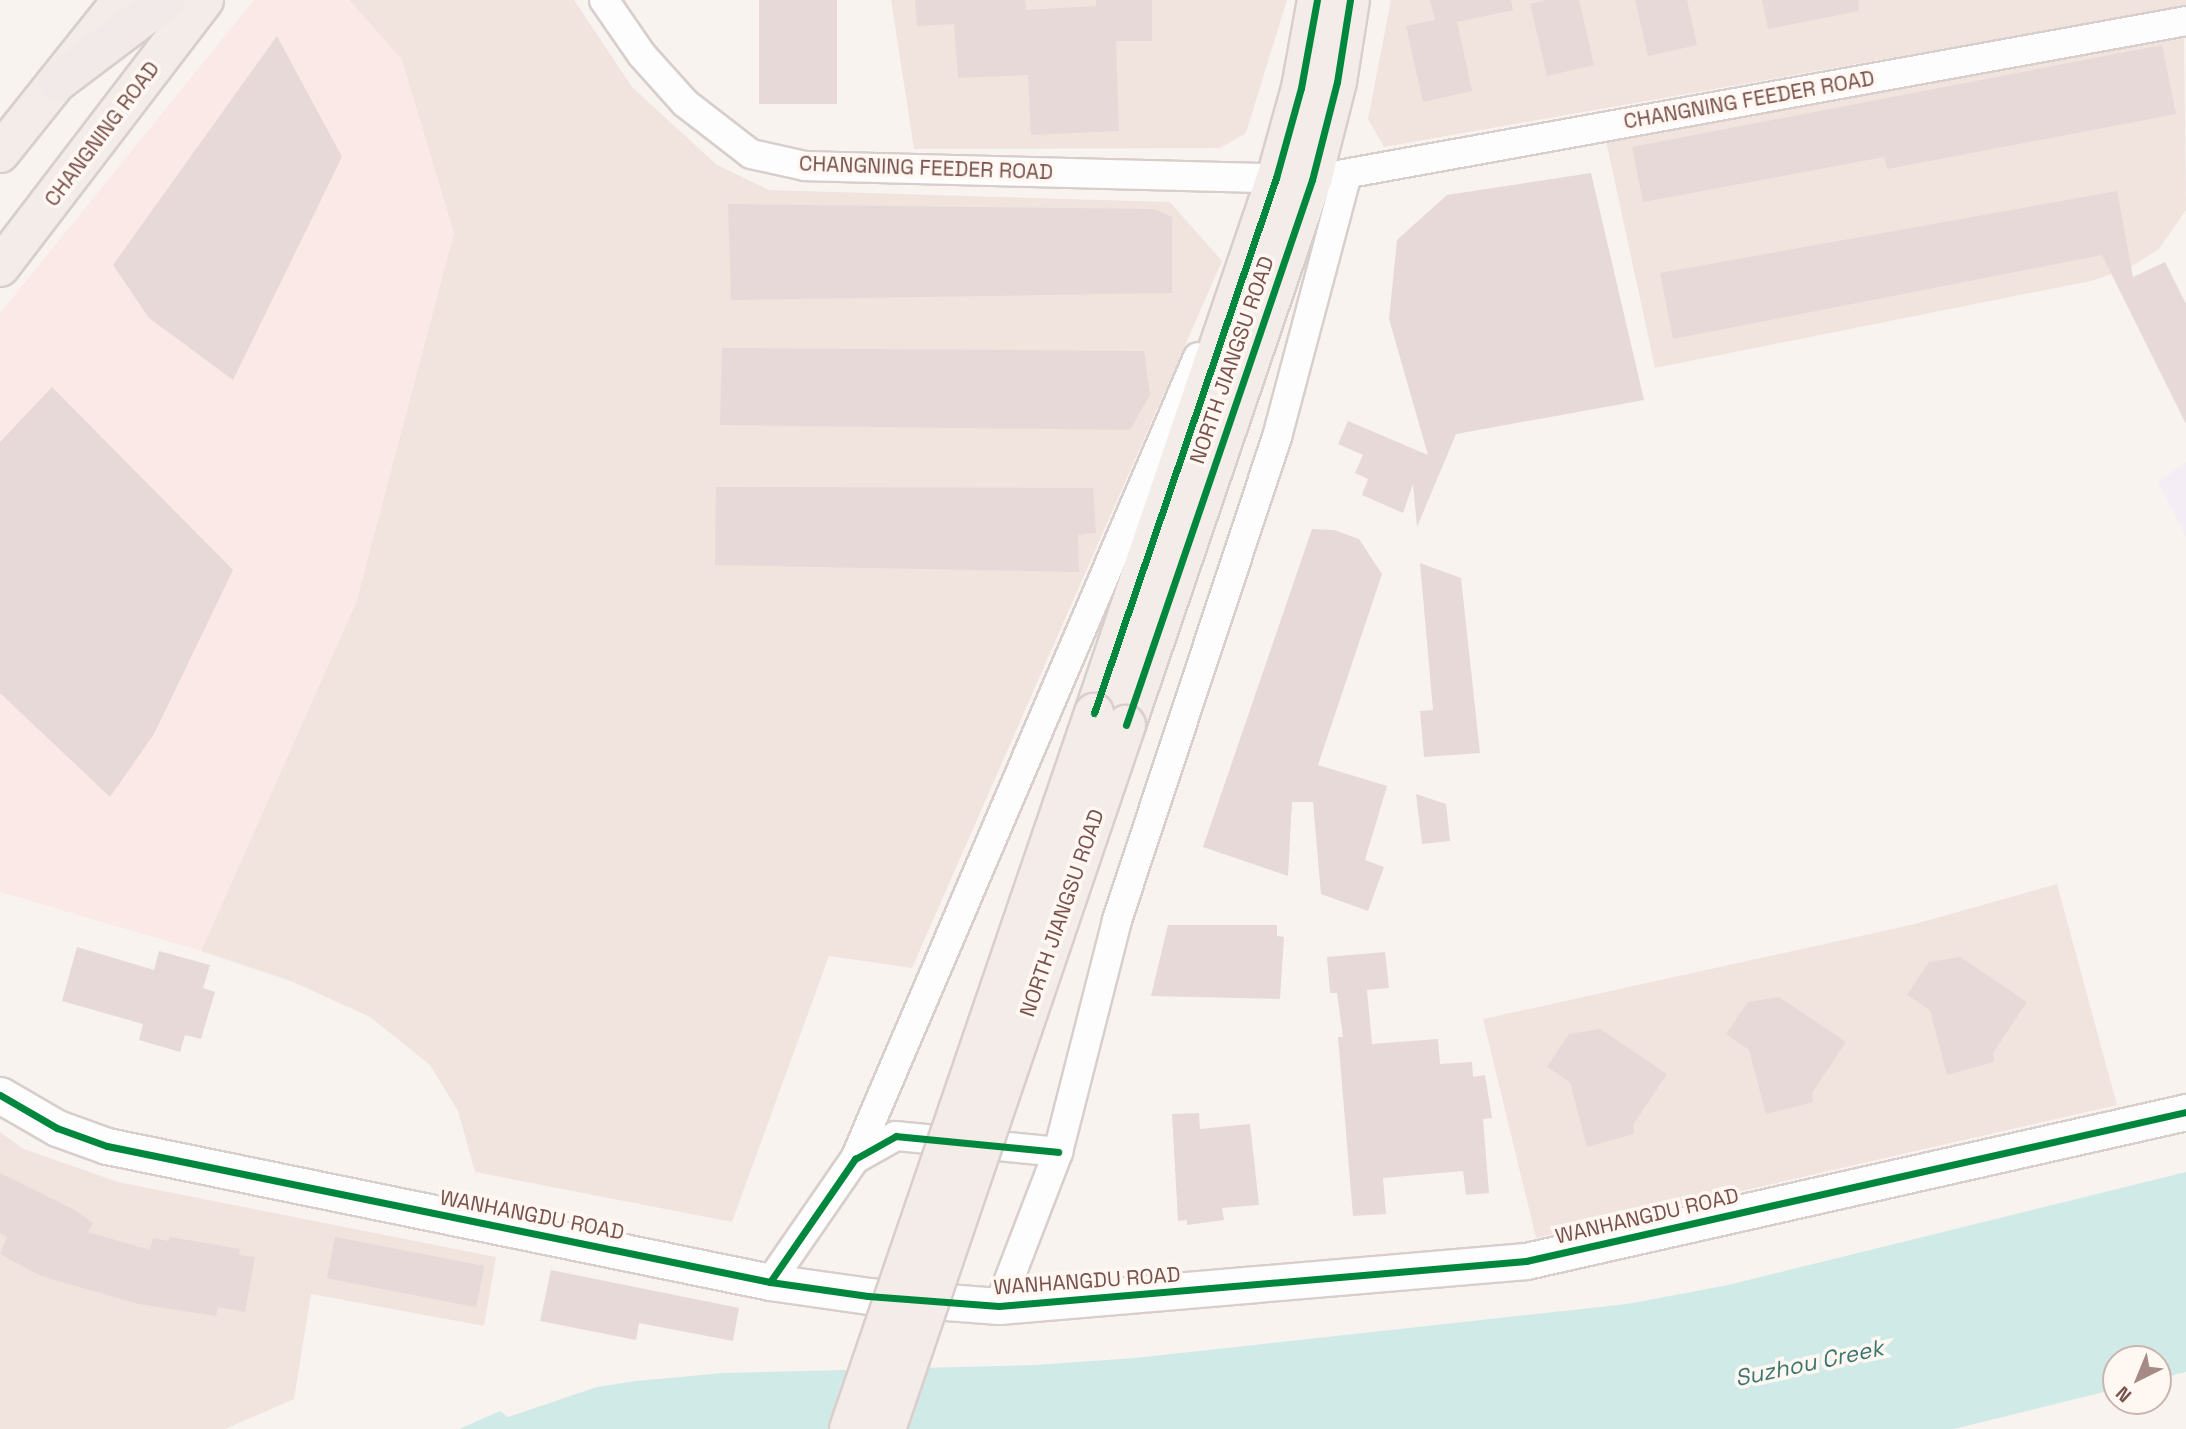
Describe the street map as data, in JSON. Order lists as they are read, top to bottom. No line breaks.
{"streets":{"main road":["CHANGNING ROAD","NORTH JIANGSU ROAD"],"street":["CHANGNING FEEDER ROAD","WANHANGDU ROAD"]},"crossings":[["CHANGNING FEEDER ROAD","NORTH JIANGSU ROAD"]],"water":["Suzhou Creek"],"north":"bottom left"}
